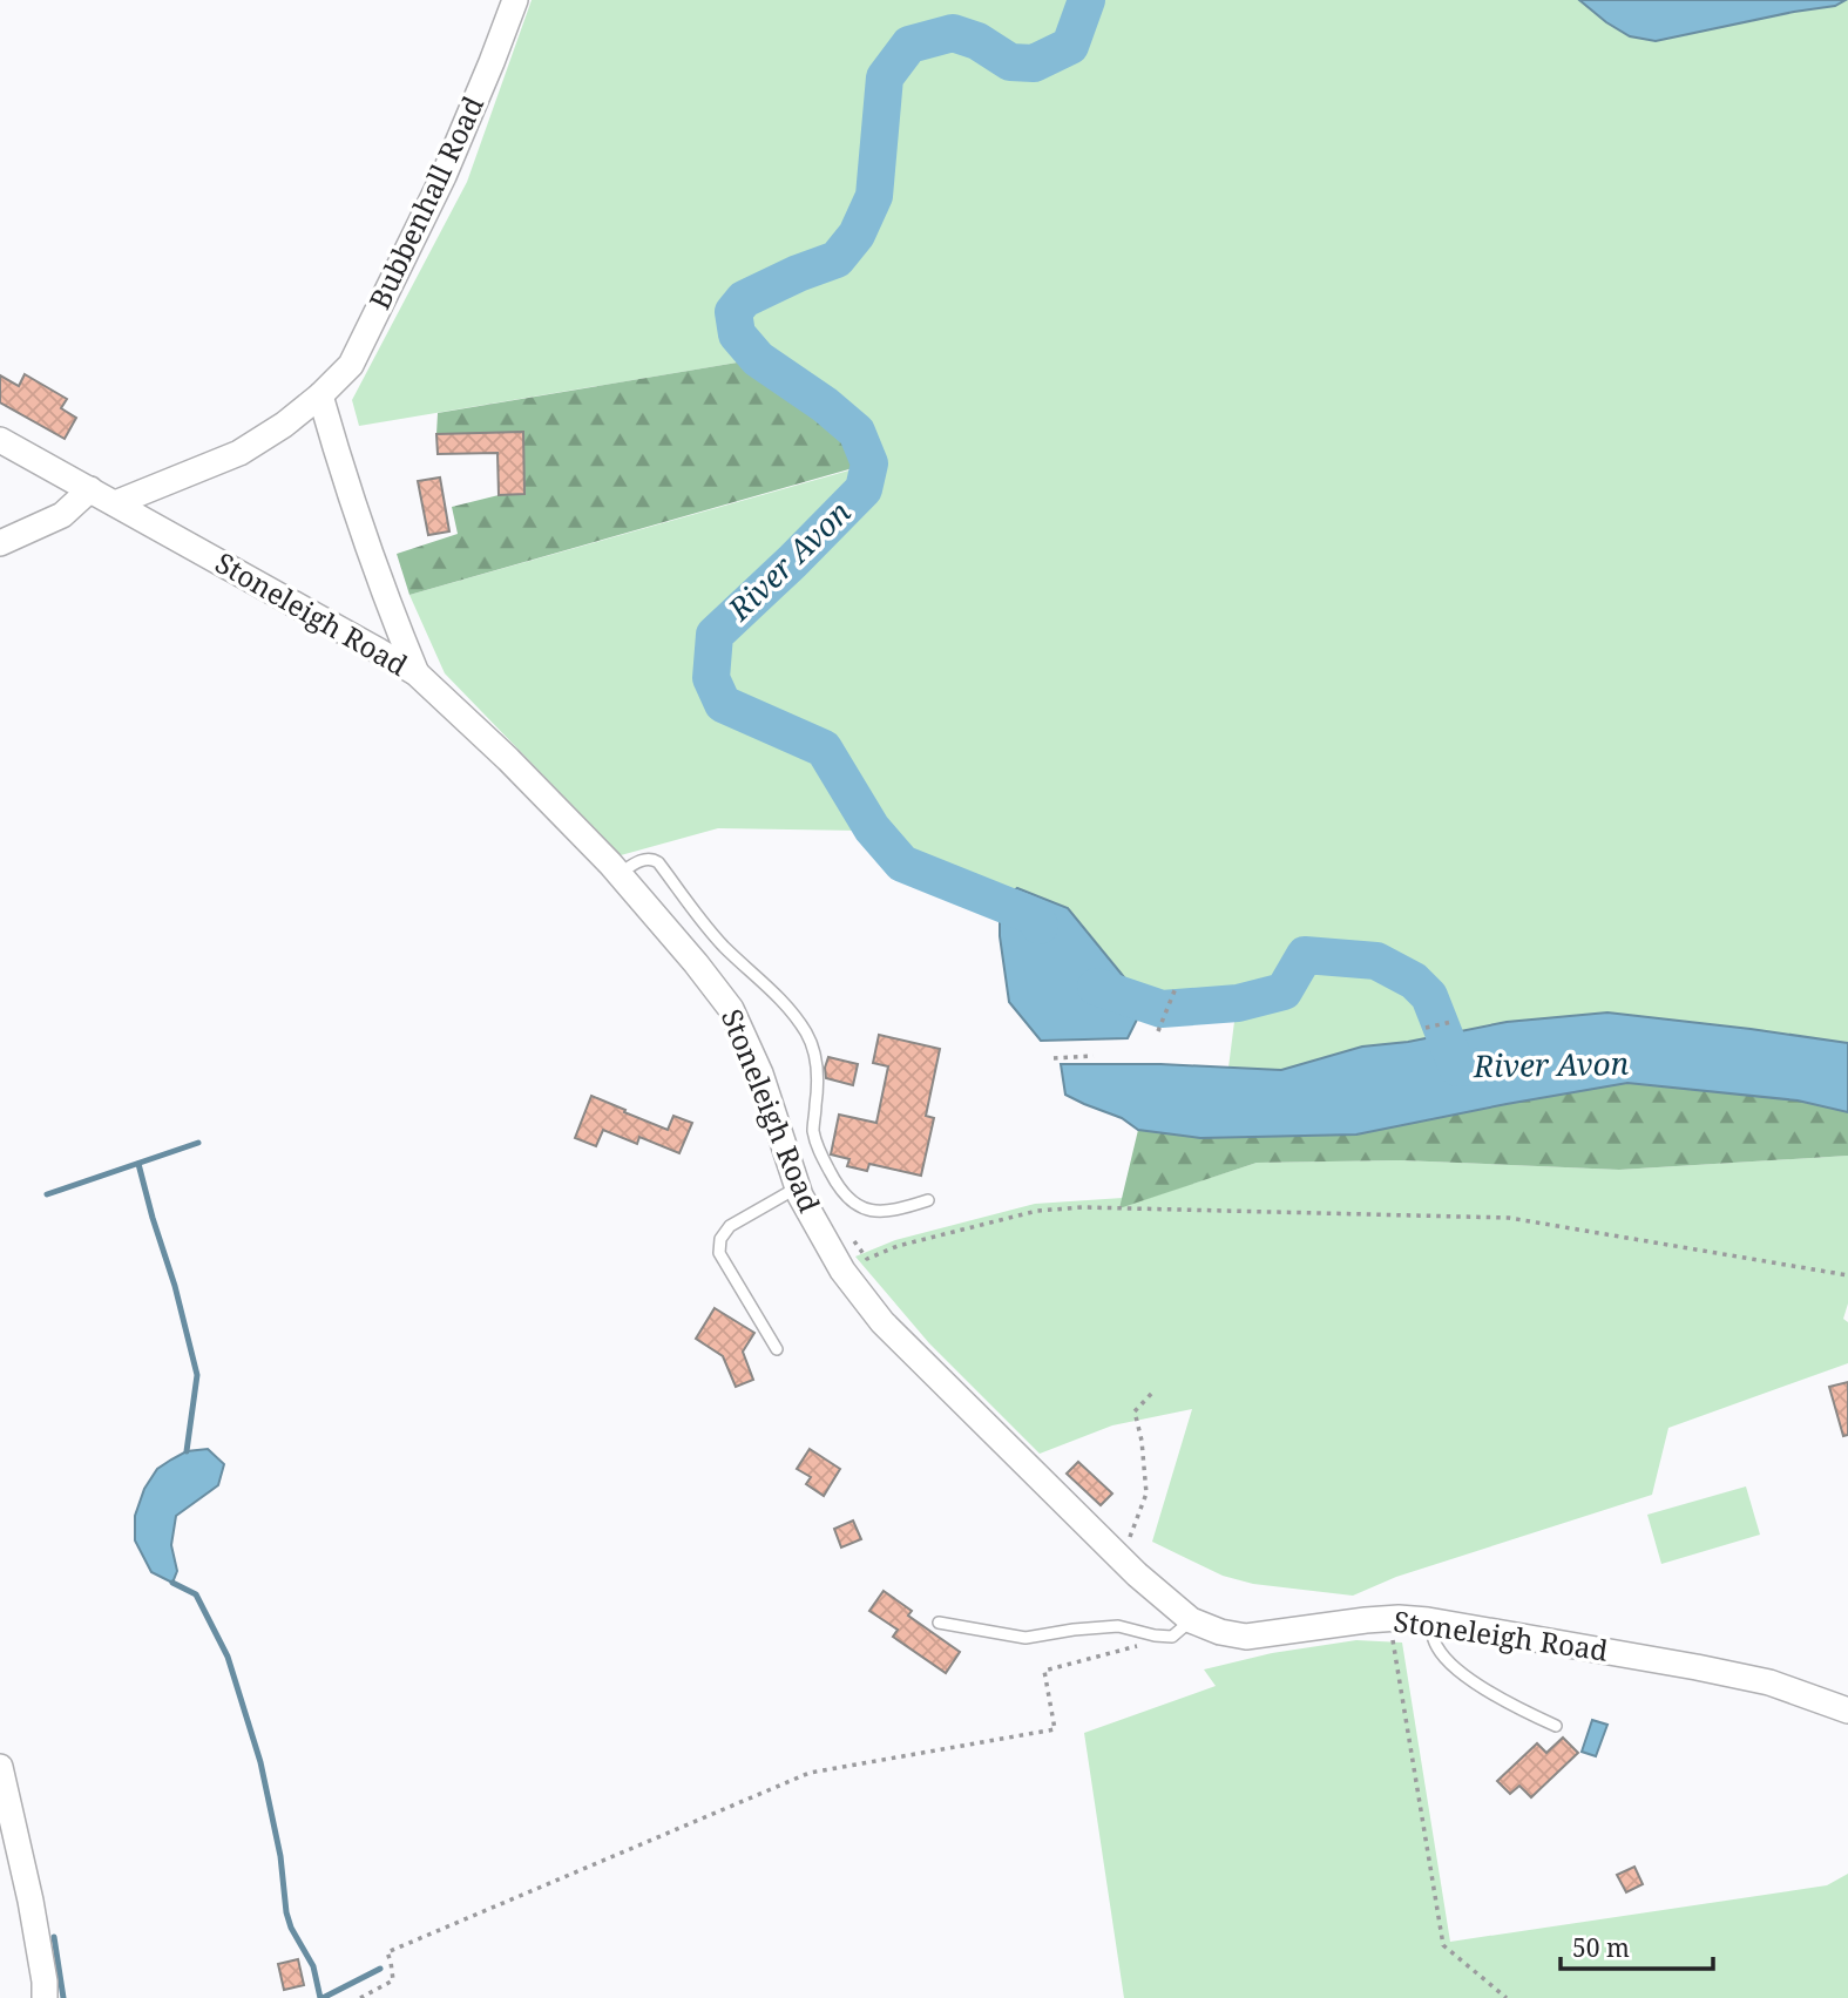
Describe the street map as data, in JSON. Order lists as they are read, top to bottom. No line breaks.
{"streets":{"street":["Bubbenhall Road","Stoneleigh Road"]},"crossings":[["Bubbenhall Road","Stoneleigh Road"]],"water":["River Avon"],"scale_bar":"50 m"}
